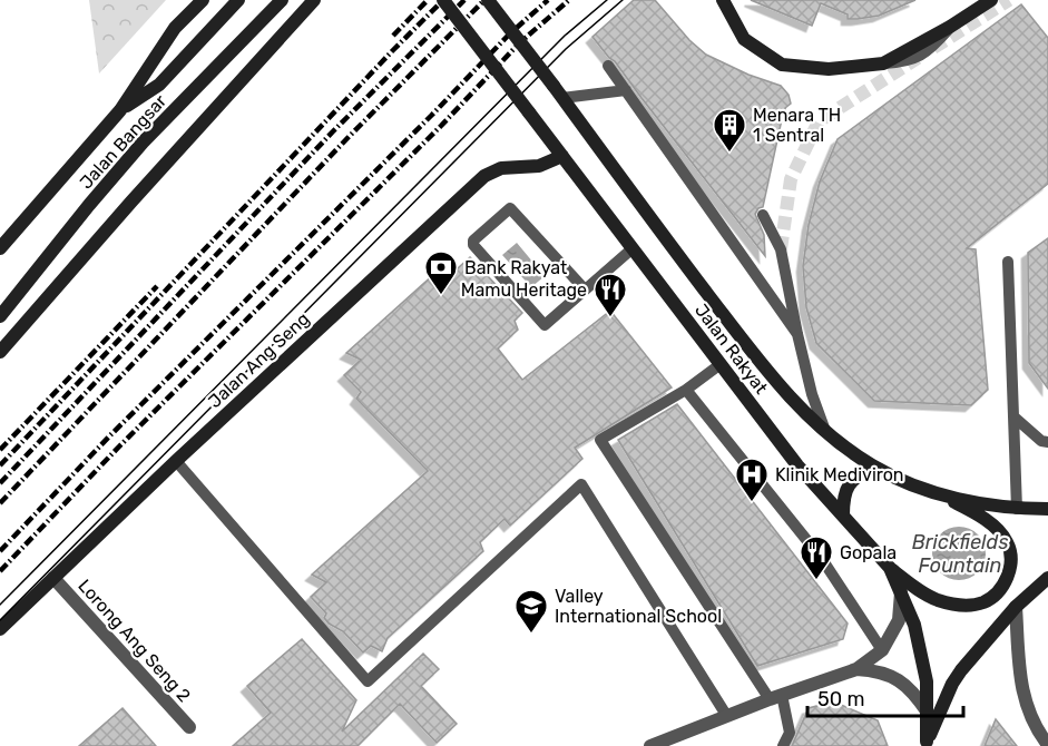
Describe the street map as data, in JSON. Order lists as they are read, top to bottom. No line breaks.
{"streets":{"main road":["Jalan Bangsar","Jalan Rakyat","Jalan Ang Seng"],"street":["Lorong Ang Seng 2"]},"crossings":[["Jalan Rakyat","Jalan Ang Seng"],["Jalan Ang Seng","Lorong Ang Seng 2"]],"water":["Brickfields Fountain"],"places":{"building":["Menara TH 1 Sentral"],"bank":["Bank Rakyat"],"restaurant":["Mamu Heritage","Gopala"],"hospital":["Klinik Mediviron"],"school or university":["Valley International School"]},"scale_bar":"50 m"}
